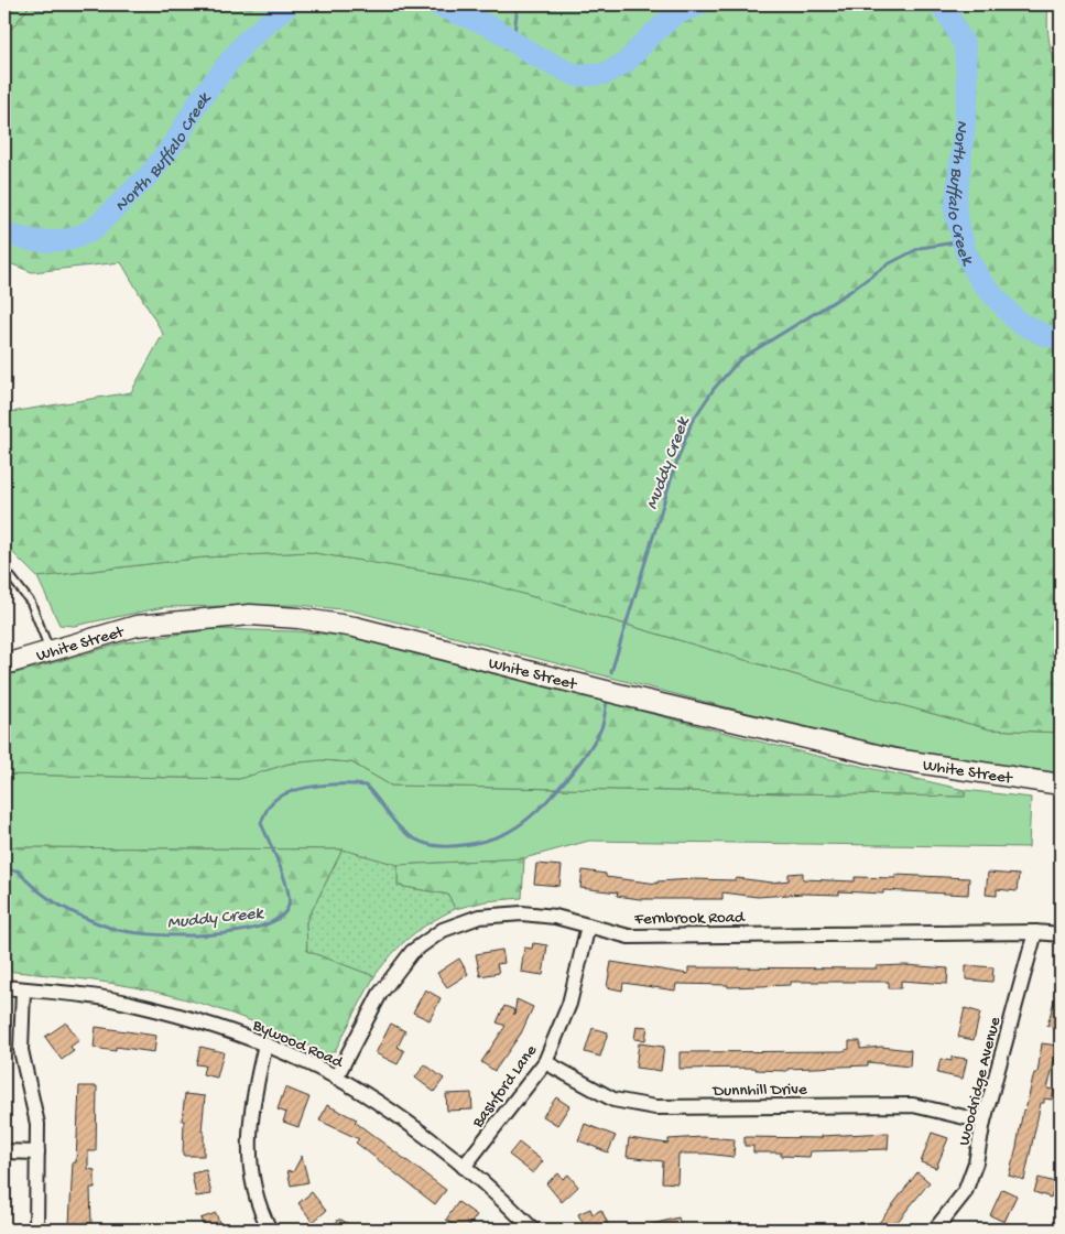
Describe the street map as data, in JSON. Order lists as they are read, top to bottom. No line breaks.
{"streets":{"street":["White Street","Fernbrook Road","Bywood Road","Woodridge Avenue","Bashford Lane","Dunnhill Drive"]},"crossings":[["Fernbrook Road","Bywood Road"],["Fernbrook Road","Woodridge Avenue"],["Fernbrook Road","Bashford Lane"],["Bywood Road","Bashford Lane"],["Woodridge Avenue","Dunnhill Drive"],["Bashford Lane","Dunnhill Drive"]],"water":["North Buffalo Creek","Muddy Creek"]}
